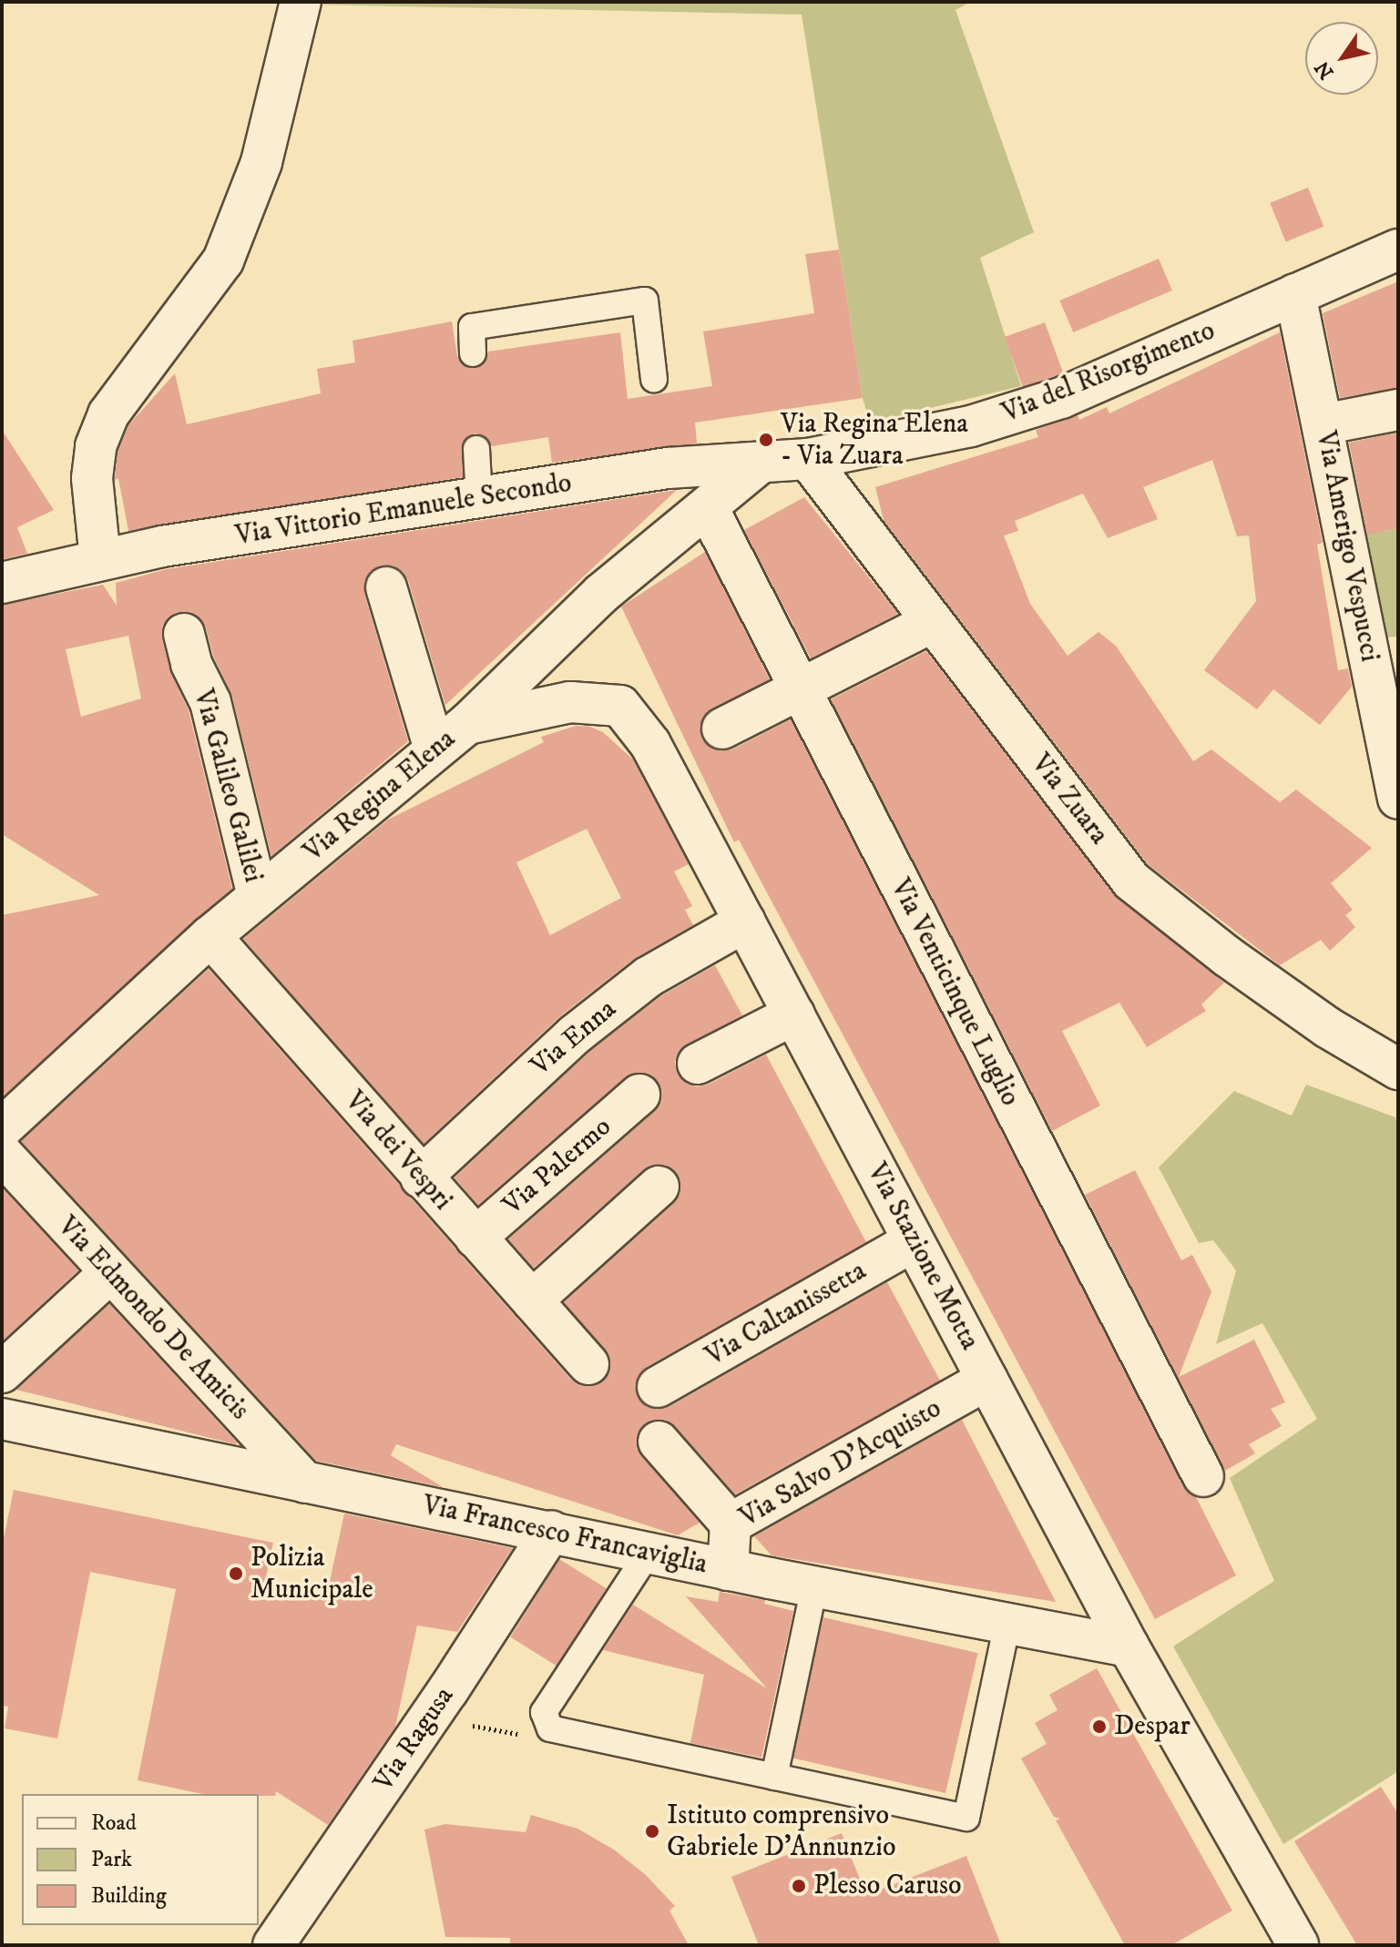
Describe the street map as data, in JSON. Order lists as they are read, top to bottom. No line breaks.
{"streets":{"street":["Via del Risorgimento","Via Vittorio Emanuele Secondo","Via Amerigo Vespucci","Via Galileo Galilei","Via Regina Elena","Via Zuara","Via Venticinque Luglio","Via Enna","Via dei Vespri","Via Palermo","Via Stazione Motta","Via Caltanissetta","Via Edmondo De Amicis","Via Salvo D'Acquisto","Via Francesco Francaviglia","Via Ragusa"]},"crossings":[["Via del Risorgimento","Via Vittorio Emanuele Secondo"],["Via del Risorgimento","Via Amerigo Vespucci"],["Via del Risorgimento","Via Zuara"],["Via Vittorio Emanuele Secondo","Via Regina Elena"],["Via Vittorio Emanuele Secondo","Via Zuara"],["Via Galileo Galilei","Via Regina Elena"],["Via Regina Elena","Via Venticinque Luglio"],["Via Regina Elena","Via dei Vespri"],["Via Regina Elena","Via Stazione Motta"],["Via Enna","Via dei Vespri"],["Via Enna","Via Stazione Motta"],["Via dei Vespri","Via Palermo"],["Via Stazione Motta","Via Caltanissetta"],["Via Stazione Motta","Via Salvo D'Acquisto"],["Via Stazione Motta","Via Francesco Francaviglia"],["Via Edmondo De Amicis","Via Francesco Francaviglia"],["Via Salvo D'Acquisto","Via Francesco Francaviglia"],["Via Francesco Francaviglia","Via Ragusa"]],"places":["Via Regina Elena - Via Zuara","Polizia Municipale","Despar","Istituto comprensivo Gabriele D'Annunzio","Plesso Caruso"],"legend":["Road","Park","Building"],"north":"bottom left"}
